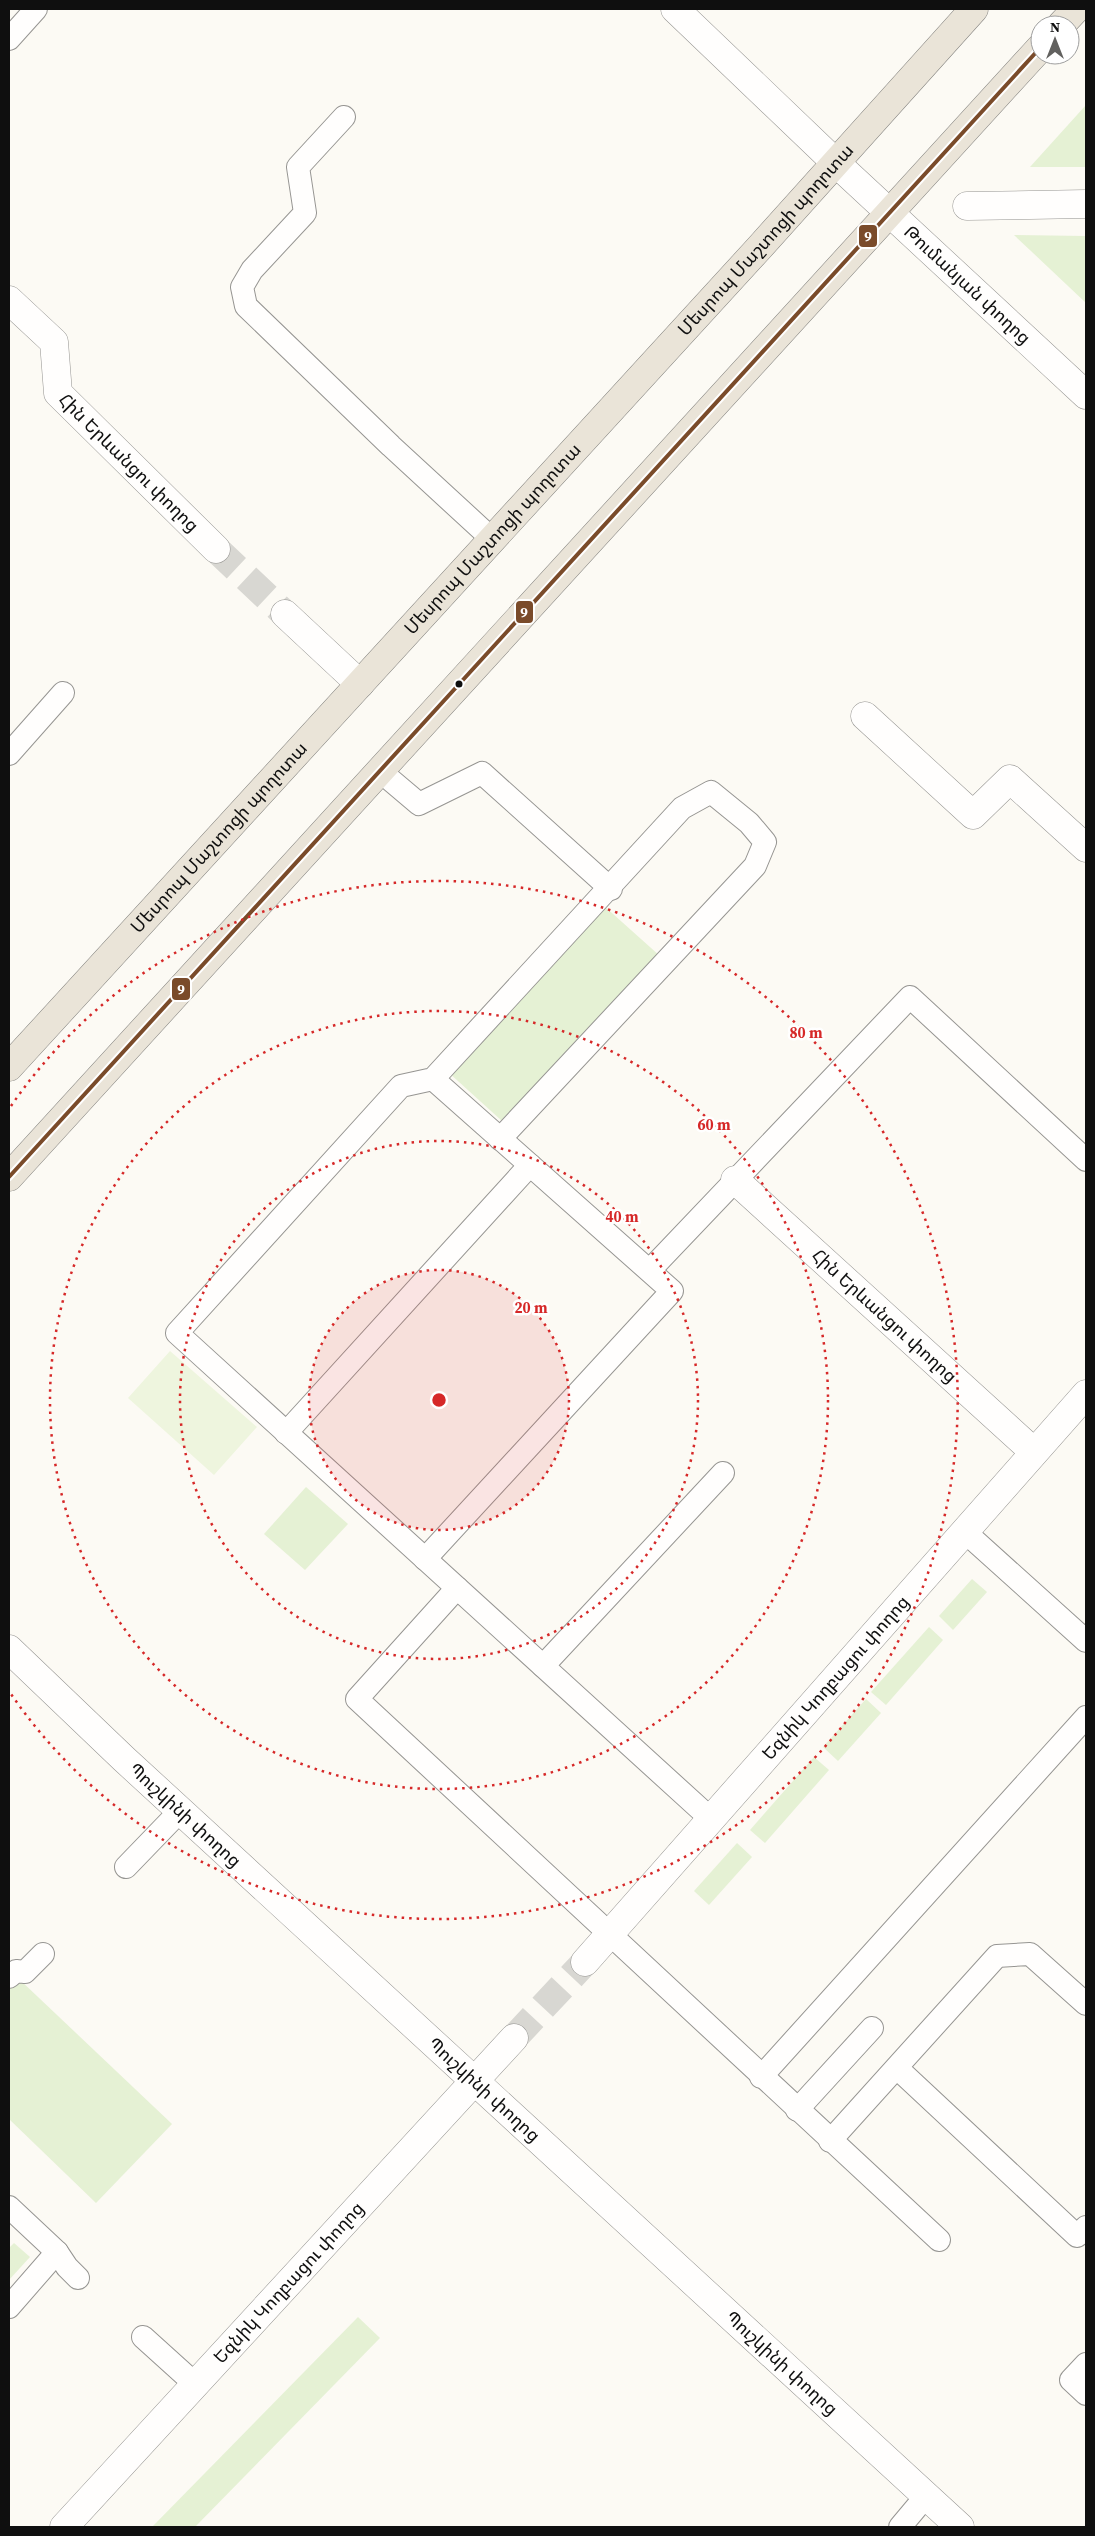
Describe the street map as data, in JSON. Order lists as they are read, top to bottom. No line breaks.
{"streets":{"highway":["Մեսրոպ Մաշտոցի պողոտա"],"street":["Թումանյան փողոց","Հին Երևանցու փողոց","Եզնիկ Կողբացու փողոց","Պուշկինի փողոց"]},"crossings":[["Մեսրոպ Մաշտոցի պողոտա","Թումանյան փողոց"],["Հին Երևանցու փողոց","Եզնիկ Կողբացու փողոց"],["Եզնիկ Կողբացու փողոց","Պուշկինի փողոց"]],"lines":["transit line 9"],"north":"top","rings":["80 m","60 m","40 m","20 m"]}
